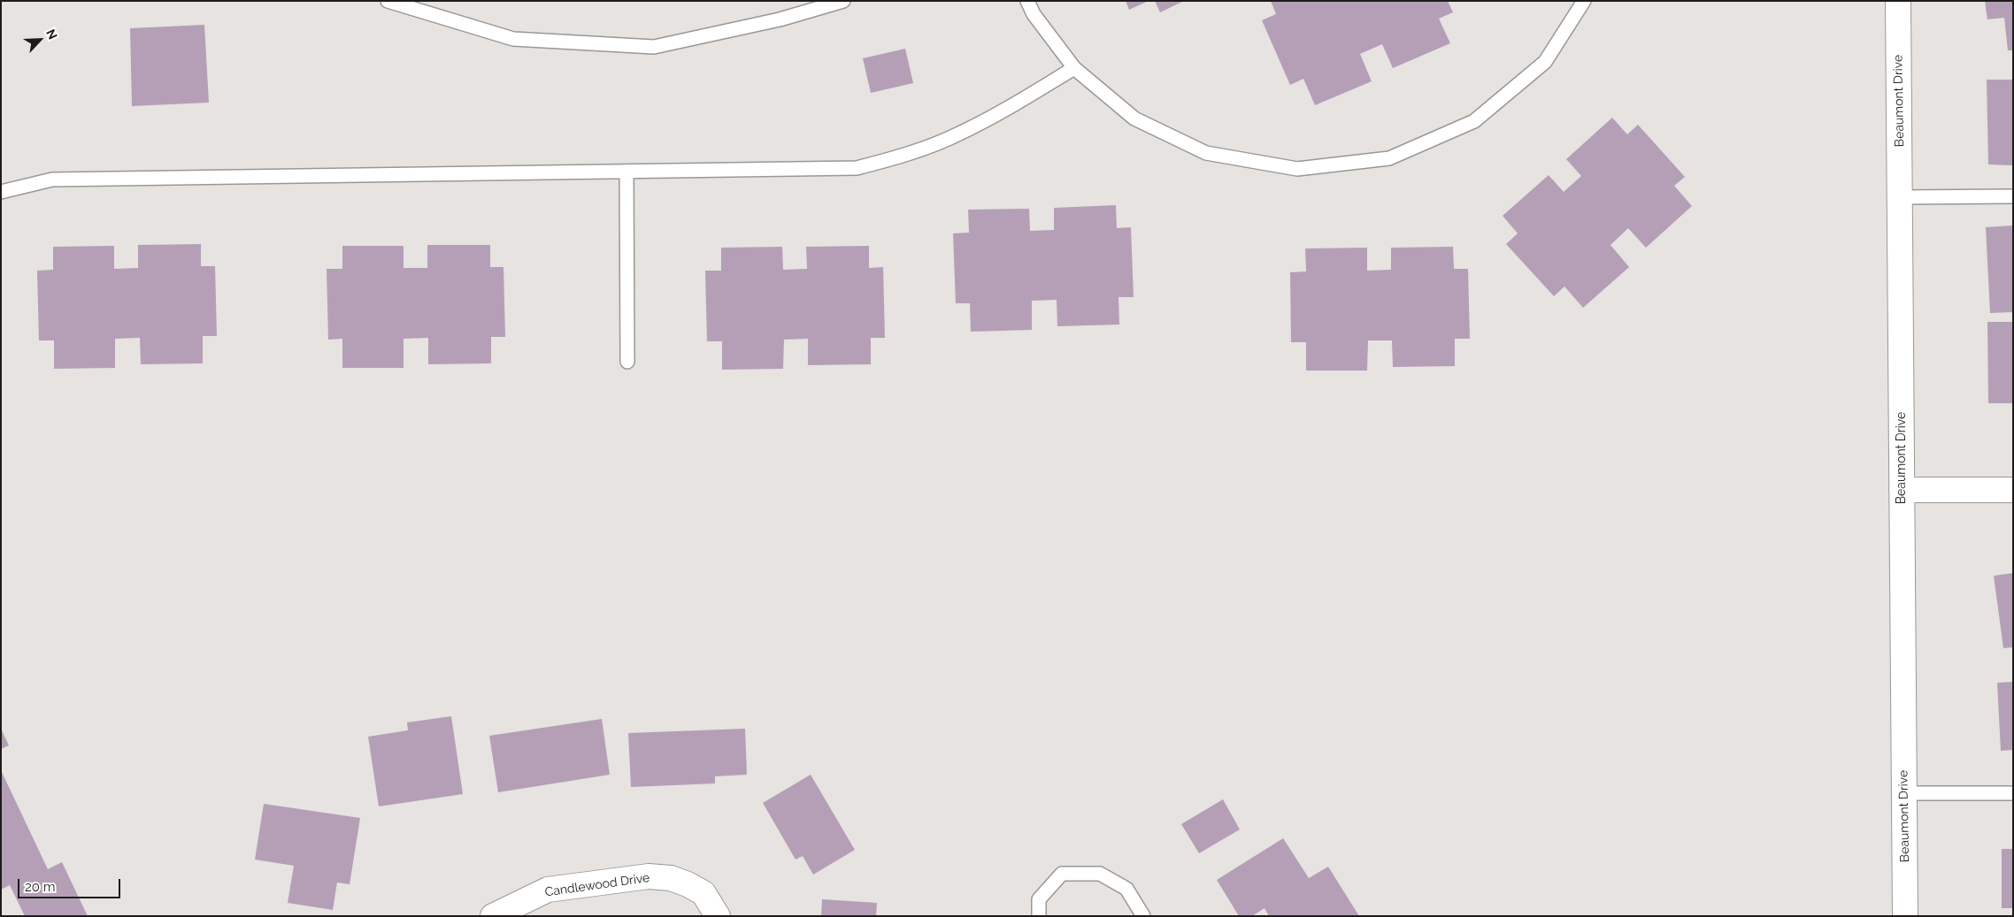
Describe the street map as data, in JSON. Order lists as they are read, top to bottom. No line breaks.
{"streets":{"street":["Beaumont Drive","Candlewood Drive"]},"scale_bar":"20 m","north":"top right"}
